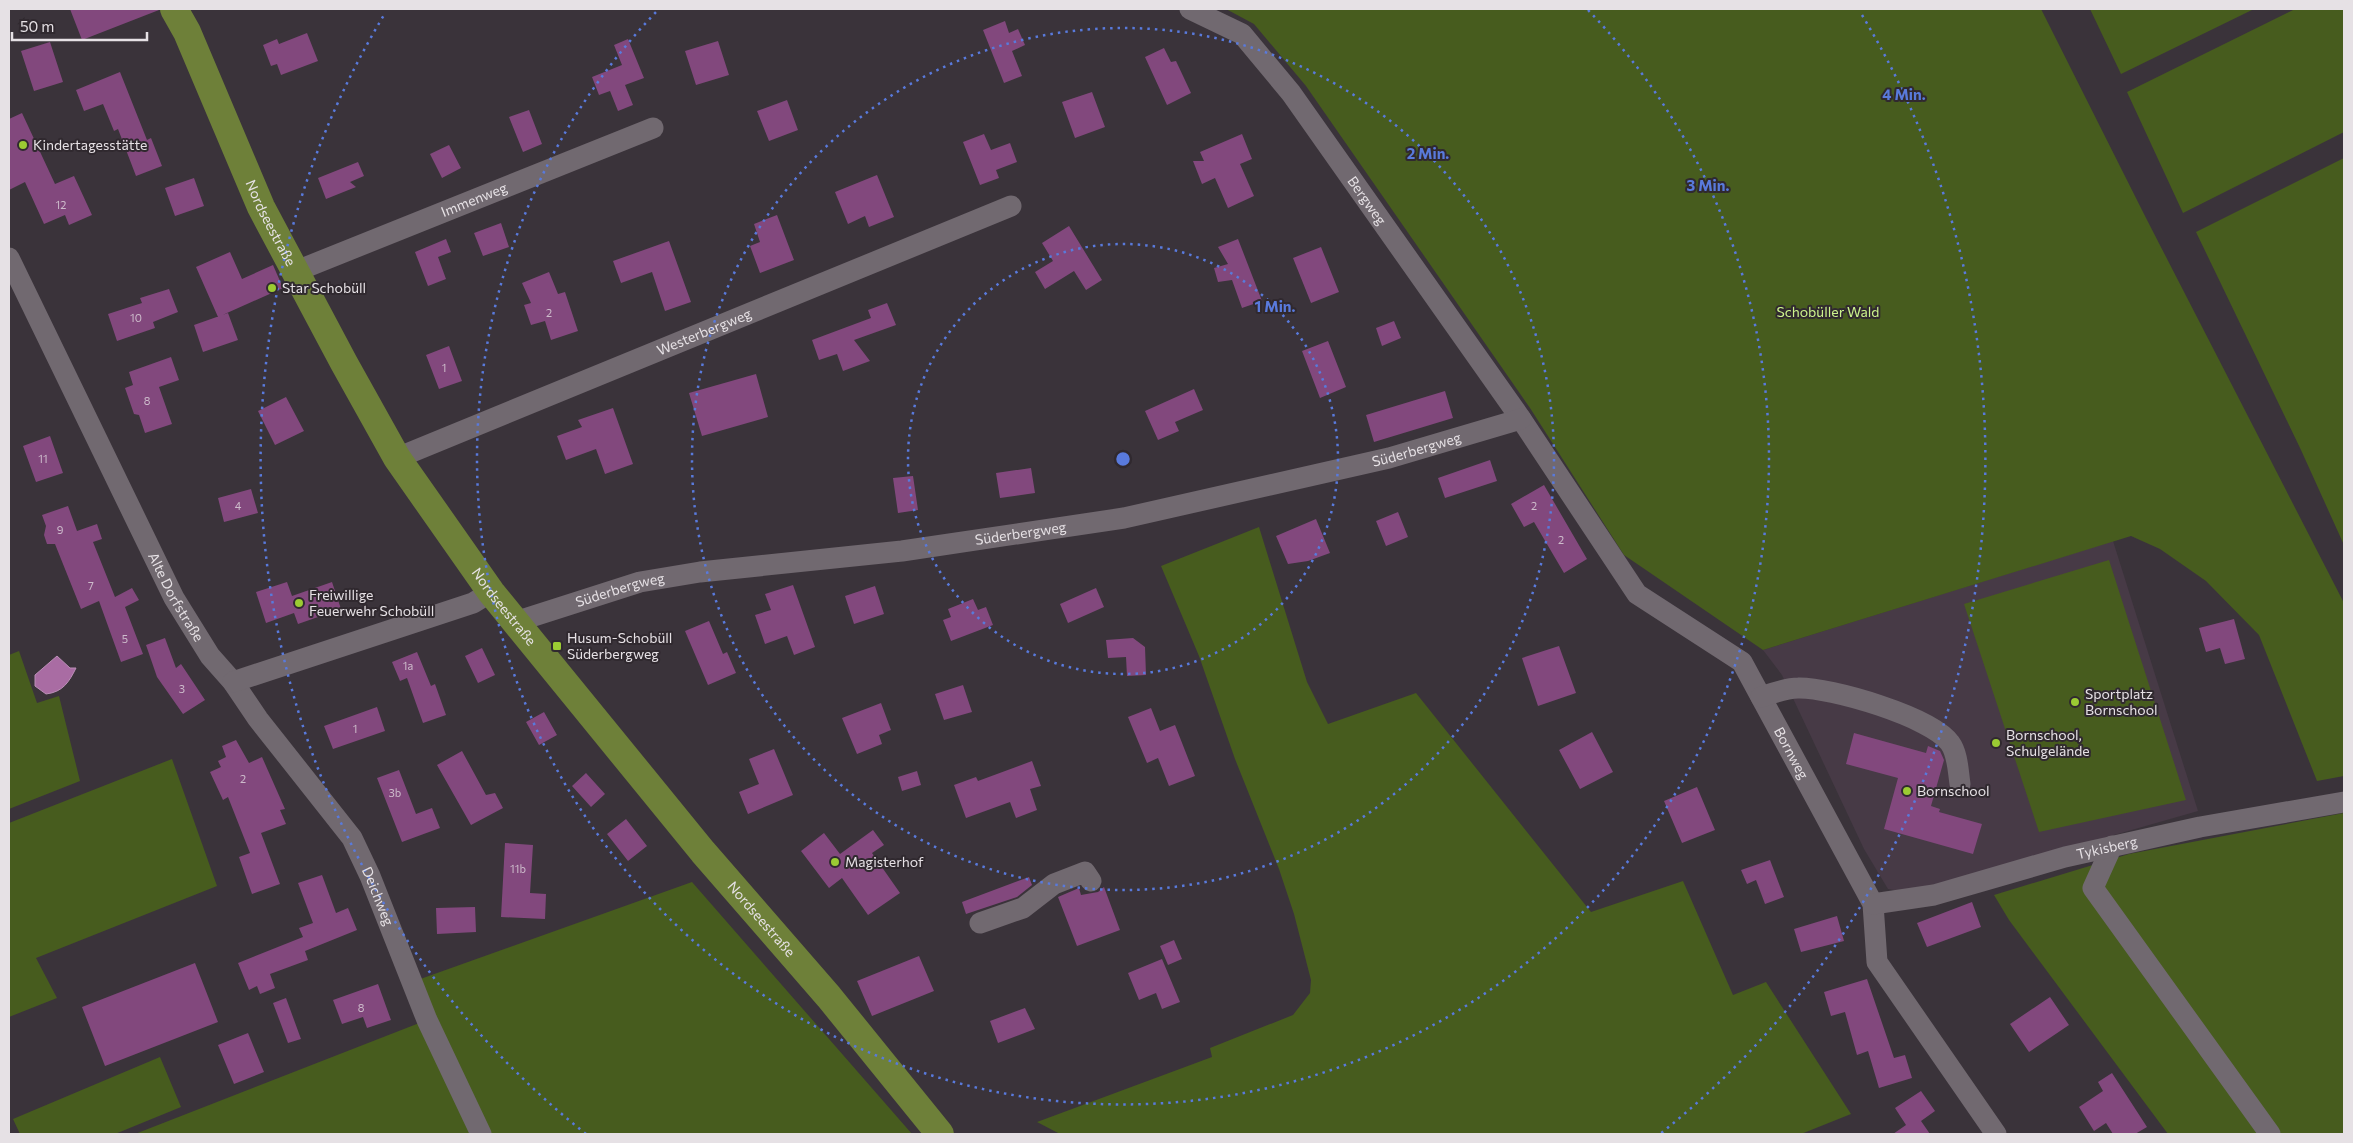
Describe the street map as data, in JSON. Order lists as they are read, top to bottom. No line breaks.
{"streets":{"main road":["Nordseestraße"],"street":["Immenweg","Bergweg","Westerbergweg","Süderbergweg","Alte Dorfstraße","Bornweg","Tykisberg","Deichweg"]},"crossings":[["Immenweg","Nordseestraße"],["Bergweg","Süderbergweg"],["Bergweg","Bornweg"],["Nordseestraße","Westerbergweg"],["Nordseestraße","Süderbergweg"],["Süderbergweg","Bornweg"],["Alte Dorfstraße","Deichweg"],["Bornweg","Tykisberg"]],"parks":["Schobüller Wald"],"places":{"other":["Kindertagesstätte","Star Schobüll","Freiwillige Feuerwehr Schobüll","Sportplatz Bornschool","Bornschool, Schulgelände","Bornschool","Magisterhof"],"transit":["Husum-Schobüll Süderbergweg"]},"house_numbers":["12","2","10","1","8","11","4","2","9","2","7","5","1a","3","1","2","3b","11b","8"],"scale_bar":"50 m","rings":["4 Min.","2 Min.","3 Min.","1 Min."]}
